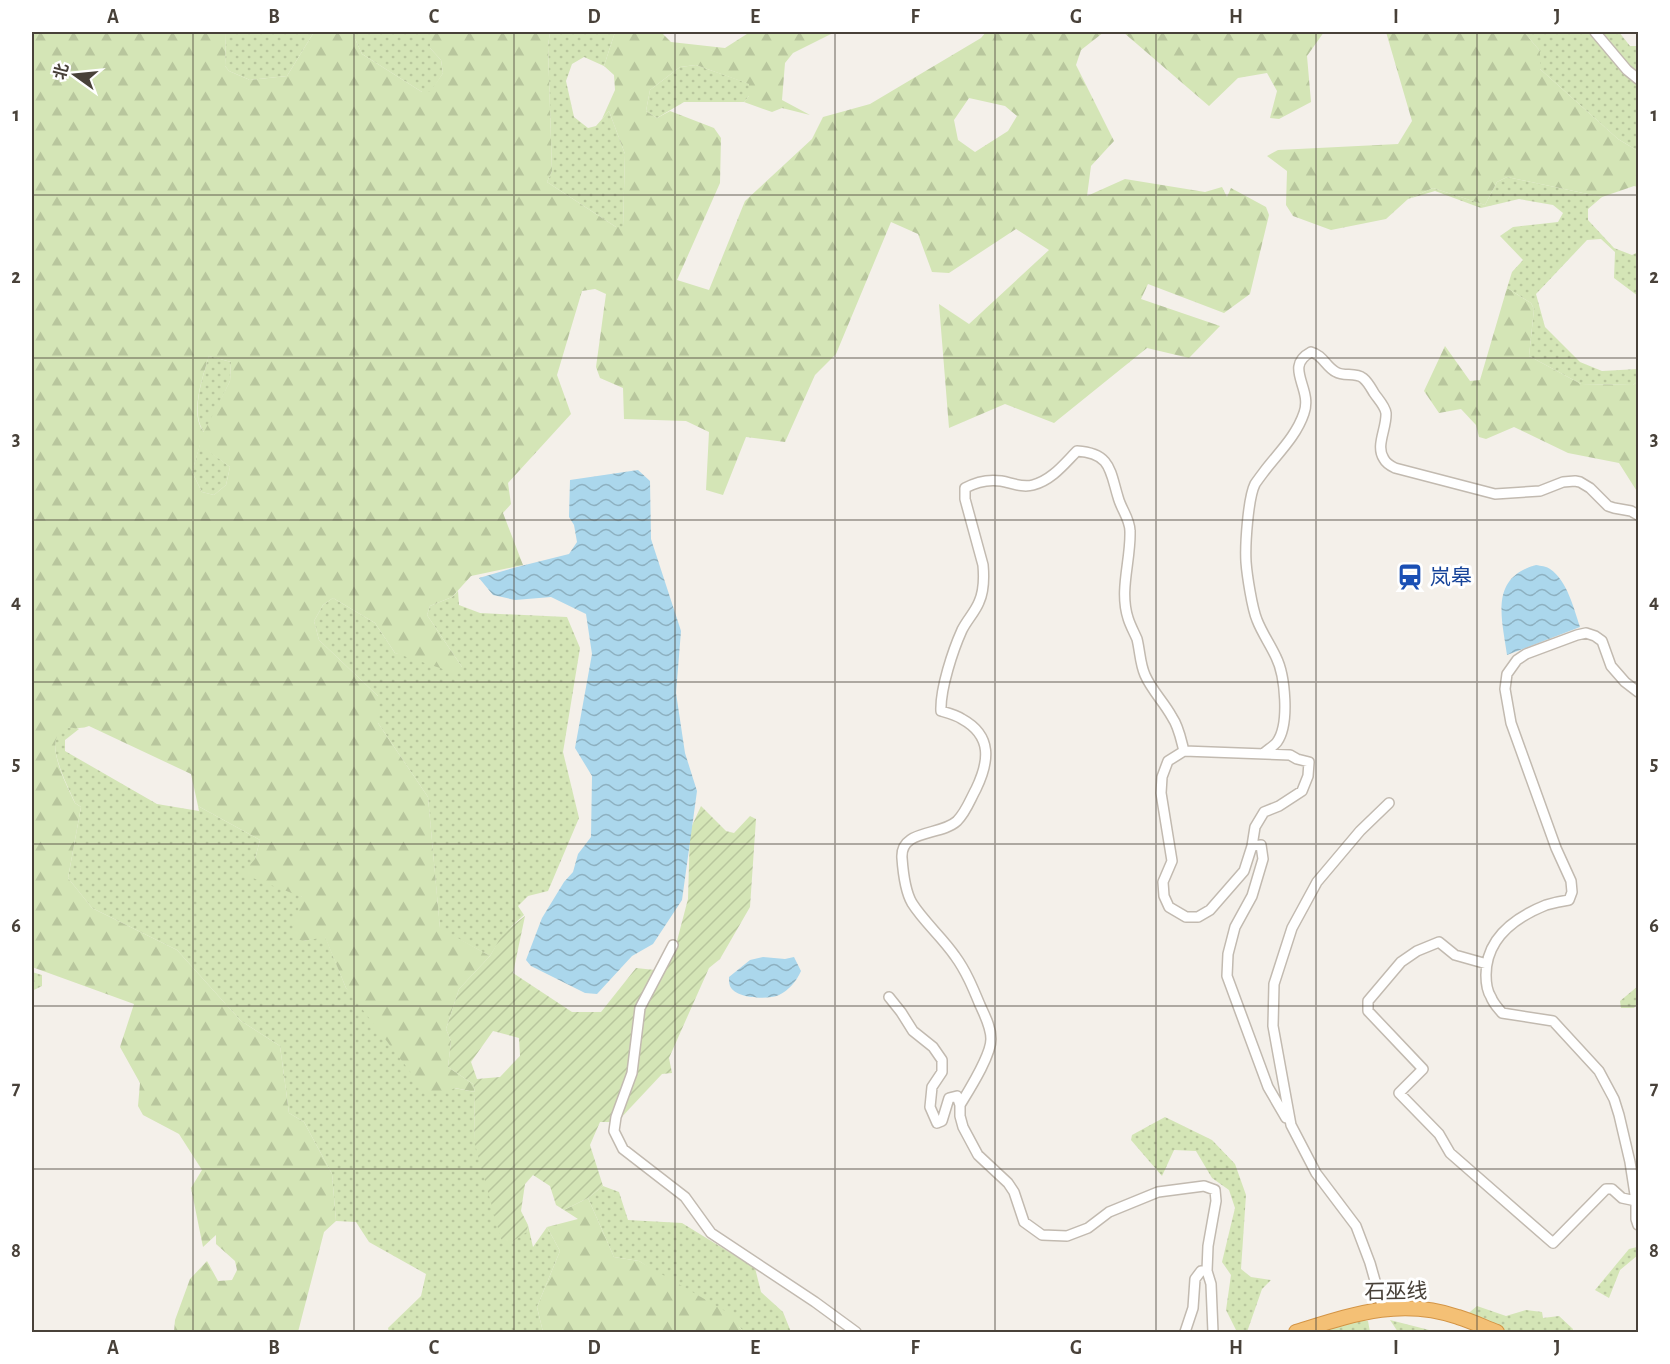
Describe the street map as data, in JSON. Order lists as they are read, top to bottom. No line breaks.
{"streets":{"highway":["石巫线"]},"places":{"station":["岚皋"]},"north":"left","grid":{"columns":["A","B","C","D","E","F","G","H","I","J"],"rows":["1","2","3","4","5","6","7","8"]}}
